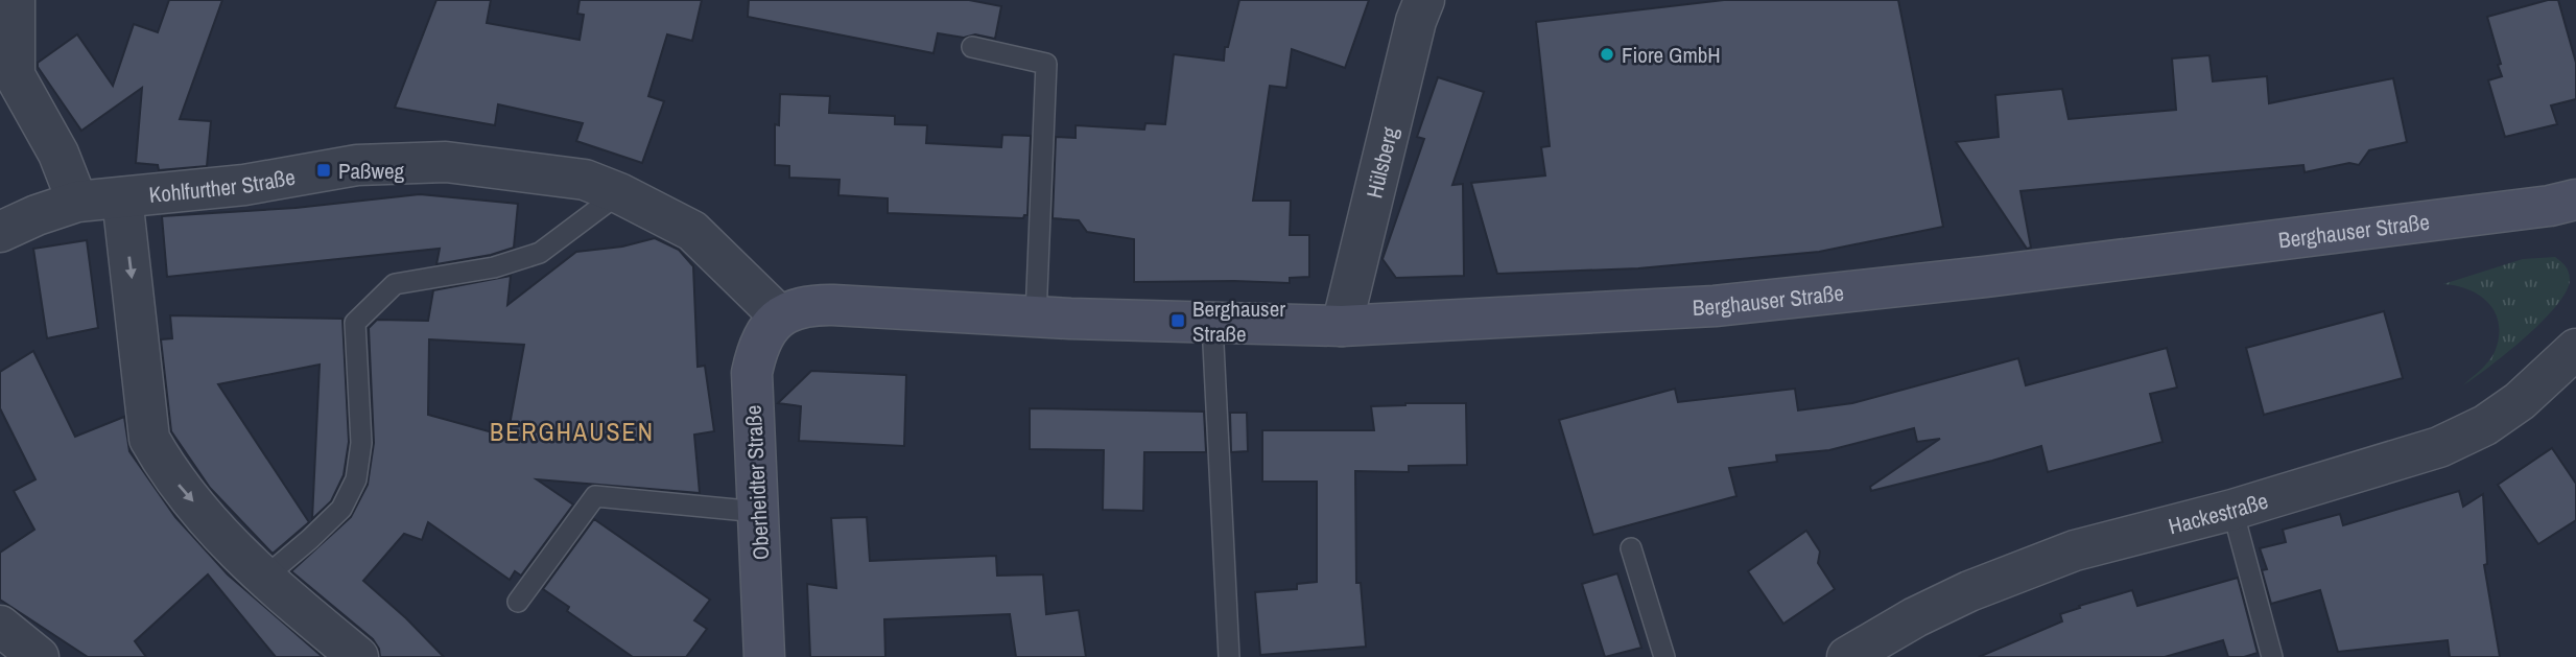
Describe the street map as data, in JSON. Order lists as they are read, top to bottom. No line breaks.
{"streets":{"street":["Hülsberg","Kohlfurther Straße","Berghauser Straße","Oberheidter Straße","Hackestraße"]},"crossings":[["Hülsberg","Berghauser Straße"],["Kohlfurther Straße","Berghauser Straße"],["Kohlfurther Straße","Oberheidter Straße"],["Berghauser Straße","Oberheidter Straße"]],"districts":["BERGHAUSEN"],"places":{"other":["Fiore GmbH"],"transit":["Paßweg","Berghauser Straße"]}}
